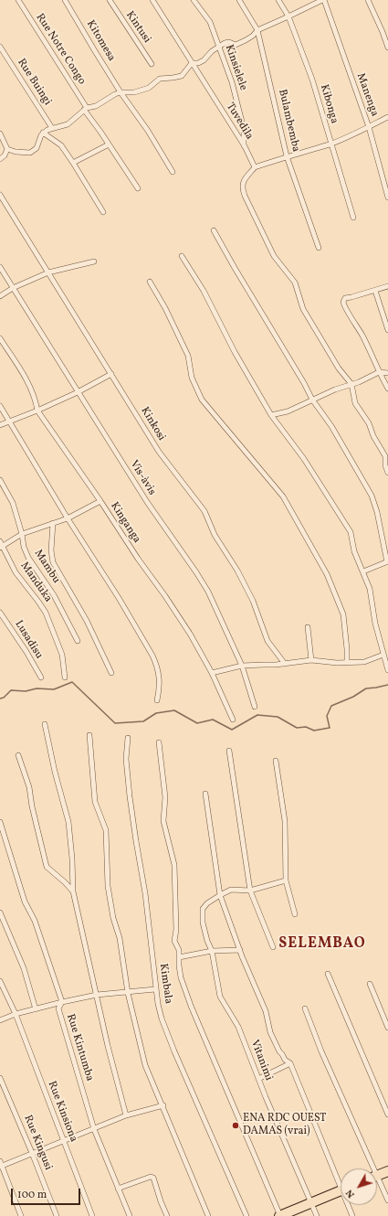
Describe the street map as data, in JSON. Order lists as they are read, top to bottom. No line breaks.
{"streets":{"street":["Kintusi","Kitomesa","Rue Notre Congo","Kinsielele","Rue Buingi","Manenga","Kibonga","Bulambemba","Tuvedila","Kinkosi","Vis-àvis","Kinganga","Mambu","Manduka","Lusadisu","Kimbala","Rue Kintumba","Vitanimi","Rue Kinsiona","Rue Kingusi"]},"crossings":[["Kinsielele","Tuvedila"]],"districts":["SELEMBAO"],"places":["ENA RDC OUEST DAMAS (vrai)"],"scale_bar":"100 m","north":"bottom left"}
